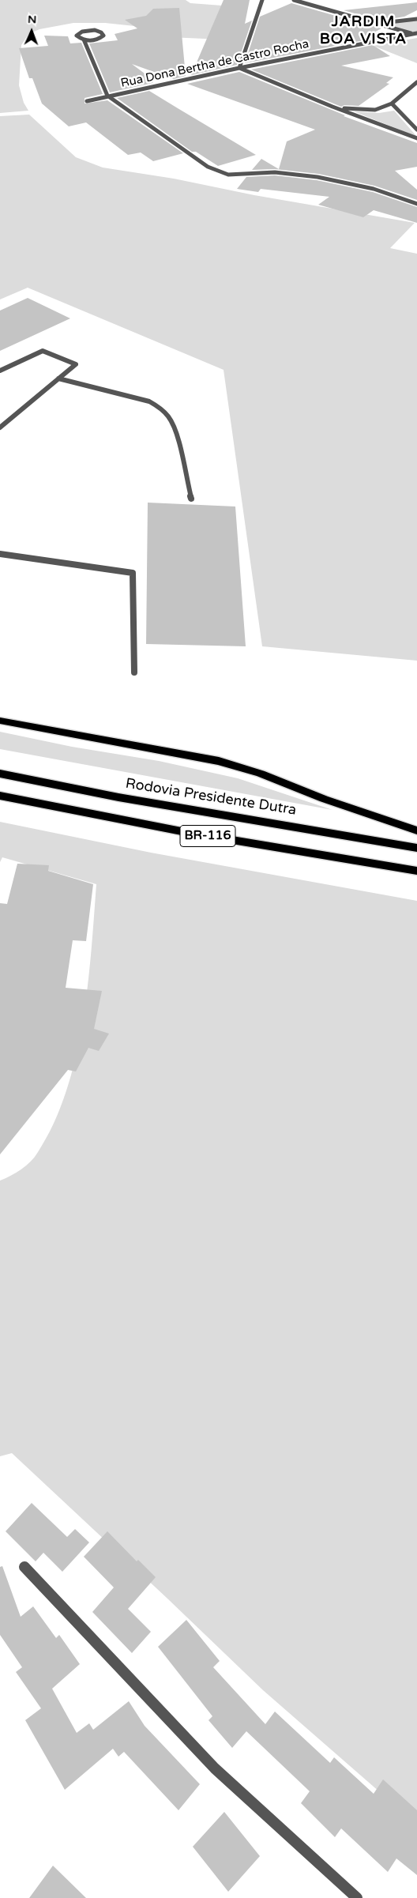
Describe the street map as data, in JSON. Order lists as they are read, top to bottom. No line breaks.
{"streets":{"highway":["Rodovia Presidente Dutra","BR-116"],"street":["Rua Dona Bertha de Castro Rocha"]},"districts":["JARDIM BOA VISTA"],"north":"top"}
